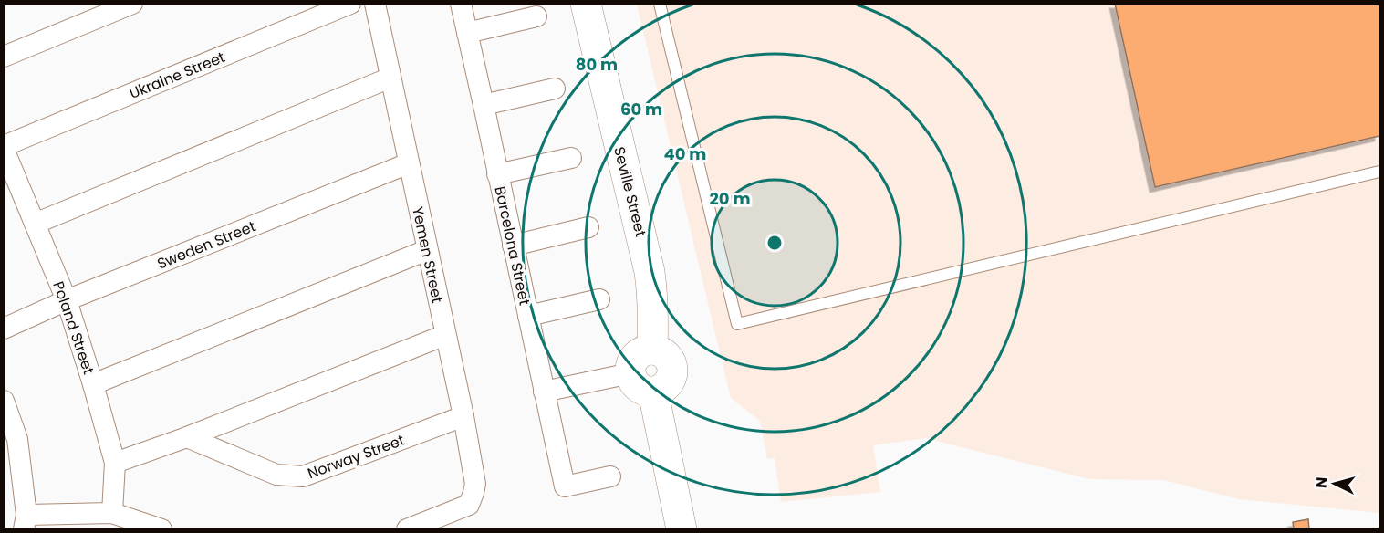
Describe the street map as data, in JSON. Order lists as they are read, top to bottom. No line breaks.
{"streets":{"street":["Ukraine Street","Seville Street","Sweden Street","Barcelona Street","Yemen Street","Poland Street","Norway Street"]},"crossings":[["Ukraine Street","Poland Street"],["Sweden Street","Yemen Street"],["Sweden Street","Poland Street"],["Yemen Street","Norway Street"]],"north":"left","rings":["80 m","60 m","40 m","20 m"]}
